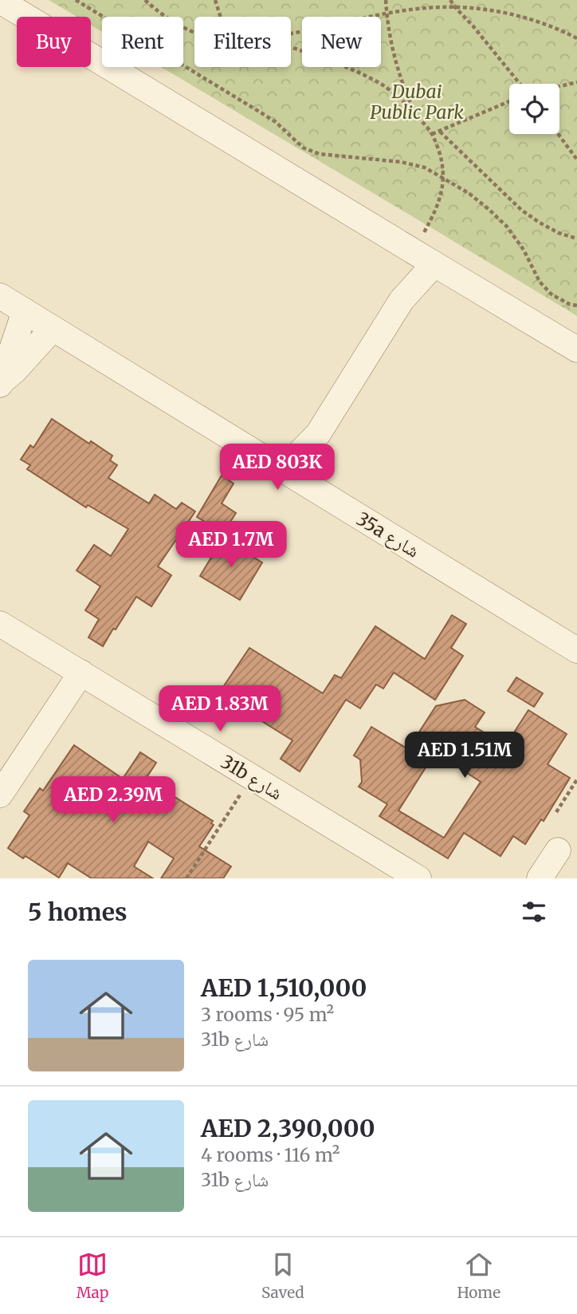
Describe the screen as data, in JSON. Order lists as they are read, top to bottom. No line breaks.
{"streets":{"street":["35a شارع","31b شارع"]},"parks":["Dubai Public Park"],"page":{"chip":["Buy","Rent","Filters","New"],"price":["AED 803K","AED 1.7M","AED 1.83M","AED 1.51M","AED 2.39M"],"heading":"5 homes","list":[{"name":"AED 1,510,000","note":"3 rooms · 95 m² · 31b شارع"},{"name":"AED 2,390,000","note":"4 rooms · 116 m² · 31b شارع"}],"tabs":["Map","Saved","Home"]}}
